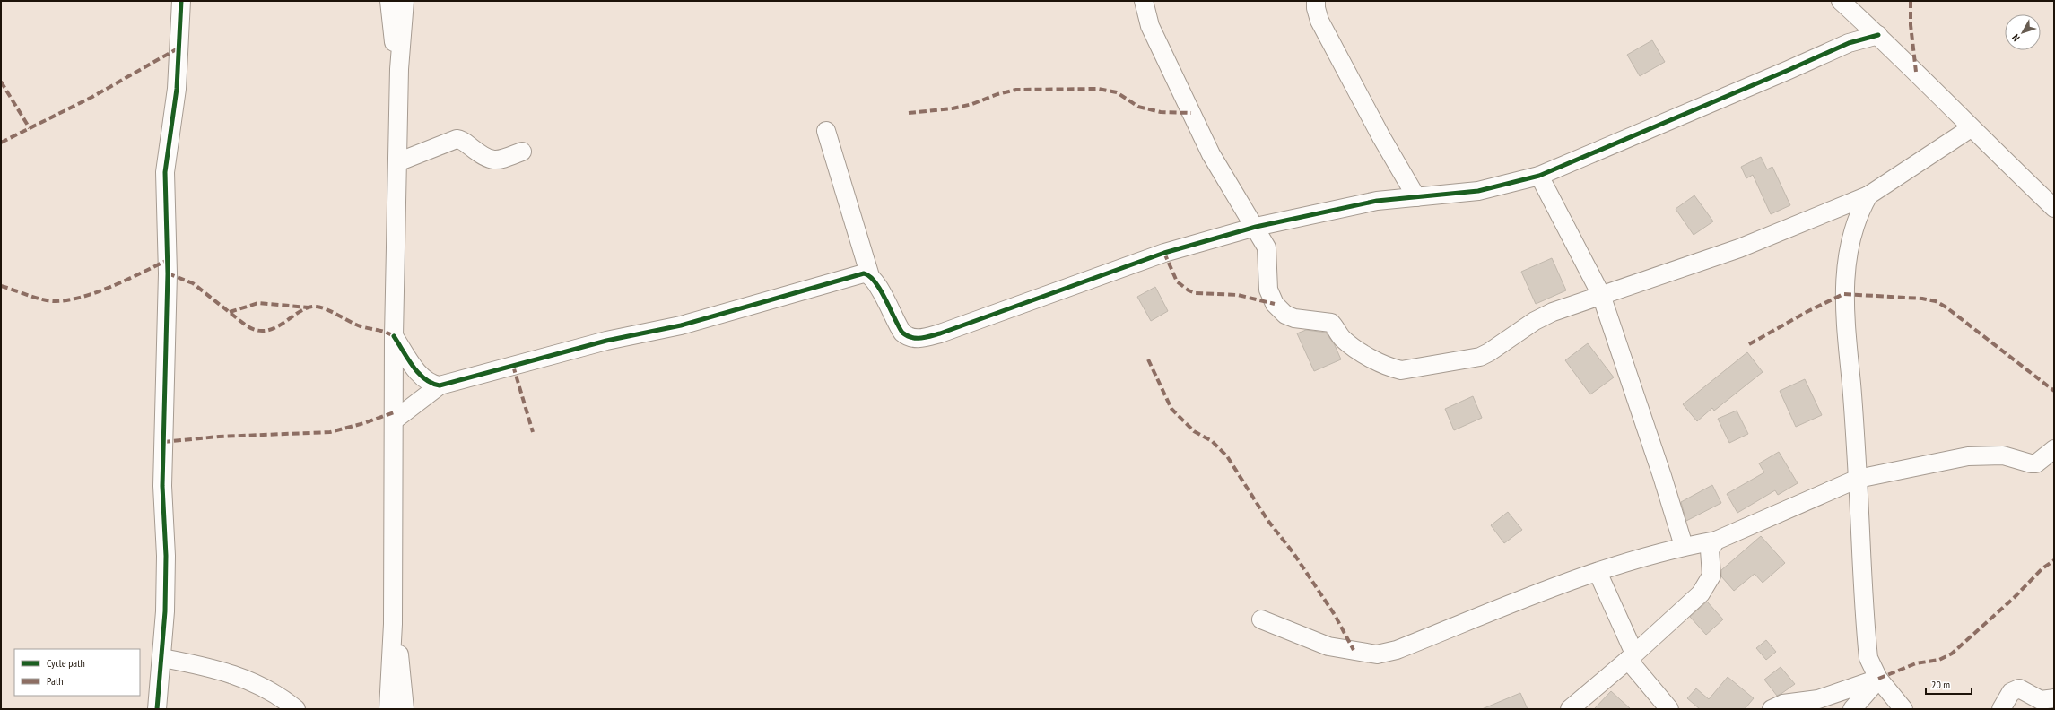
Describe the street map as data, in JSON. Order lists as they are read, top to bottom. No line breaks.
{"legend":["Cycle path","Path"],"scale_bar":"20 m","north":"bottom left"}
